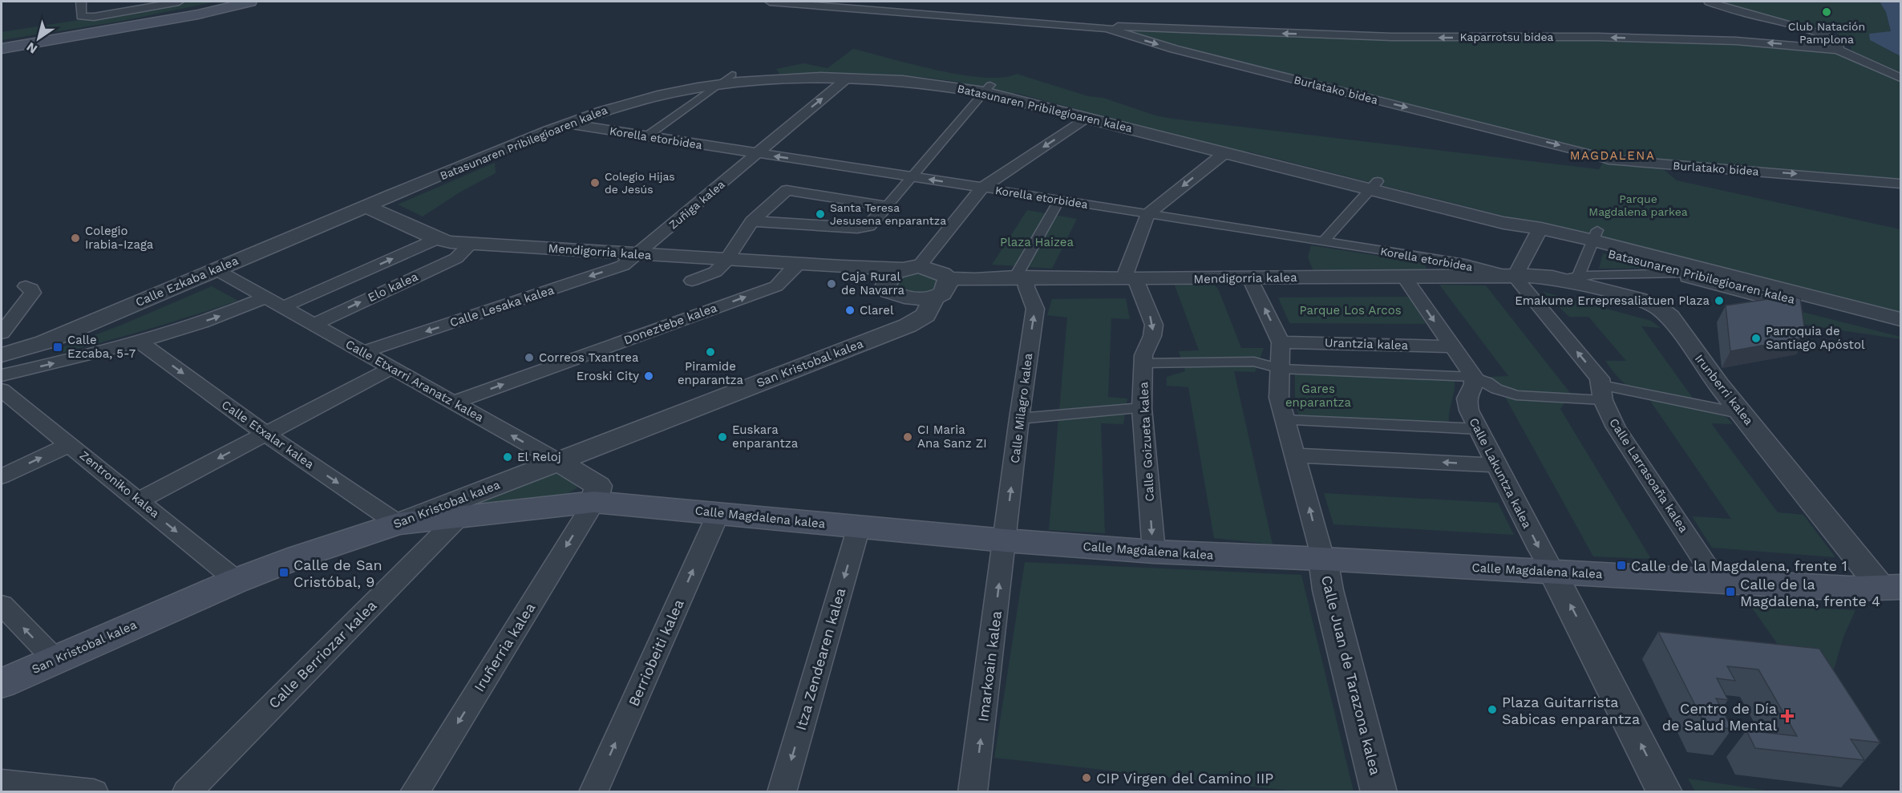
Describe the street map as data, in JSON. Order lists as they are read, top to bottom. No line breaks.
{"streets":{"main road":["San Kristobal kalea","Calle Magdalena kalea"],"street":["Kaparrotsu bidea","Burlatako bidea","Batasunaren Pribilegioaren kalea","Korella etorbidea","Zuñiga kalea","Mendigorria kalea","Calle Ezkaba kalea","Elo kalea","Calle Lesaka kalea","Doneztebe kalea","Urantzia kalea","Calle Etxarri Aranatz kalea","Irunberri kalea","Calle Milagro kalea","Calle Etxalar kalea","Calle Goizueta kalea","Calle Lakuntza kalea","Calle Larrasoaña kalea","Zentroniko kalea","Iruñerria kalea","Berriobeiti kalea","Calle Berriozar kalea","Itza Zendearen kalea","Imarkoain kalea","Calle Juan de Tarazona kalea"]},"crossings":[["Kaparrotsu bidea","Burlatako bidea"],["Batasunaren Pribilegioaren kalea","Korella etorbidea"],["Batasunaren Pribilegioaren kalea","Zuñiga kalea"],["Batasunaren Pribilegioaren kalea","Mendigorria kalea"],["Batasunaren Pribilegioaren kalea","Calle Ezkaba kalea"],["Korella etorbidea","Zuñiga kalea"],["Korella etorbidea","Mendigorria kalea"],["Korella etorbidea","Irunberri kalea"],["Korella etorbidea","Calle Larrasoaña kalea"],["Zuñiga kalea","Mendigorria kalea"],["Zuñiga kalea","Calle Lesaka kalea"],["Mendigorria kalea","Calle Ezkaba kalea"],["Mendigorria kalea","Elo kalea"],["Mendigorria kalea","Calle Lesaka kalea"],["Mendigorria kalea","Doneztebe kalea"],["Mendigorria kalea","San Kristobal kalea"],["Mendigorria kalea","Irunberri kalea"],["Mendigorria kalea","Calle Milagro kalea"],["Mendigorria kalea","Calle Goizueta kalea"],["Mendigorria kalea","Calle Larrasoaña kalea"],["Calle Ezkaba kalea","Calle Etxarri Aranatz kalea"],["Elo kalea","Calle Etxarri Aranatz kalea"],["Calle Lesaka kalea","Calle Etxarri Aranatz kalea"],["Doneztebe kalea","Calle Etxarri Aranatz kalea"],["San Kristobal kalea","Calle Etxarri Aranatz kalea"],["San Kristobal kalea","Calle Etxalar kalea"],["San Kristobal kalea","Zentroniko kalea"],["San Kristobal kalea","Calle Magdalena kalea"],["Calle Etxarri Aranatz kalea","Calle Magdalena kalea"],["Calle Etxarri Aranatz kalea","Iruñerria kalea"],["Irunberri kalea","Calle Larrasoaña kalea"],["Irunberri kalea","Calle Magdalena kalea"],["Calle Milagro kalea","Calle Magdalena kalea"],["Calle Milagro kalea","Imarkoain kalea"],["Calle Etxalar kalea","Calle Magdalena kalea"],["Calle Goizueta kalea","Calle Magdalena kalea"],["Calle Lakuntza kalea","Calle Magdalena kalea"],["Calle Larrasoaña kalea","Calle Magdalena kalea"],["Calle Magdalena kalea","Iruñerria kalea"],["Calle Magdalena kalea","Berriobeiti kalea"],["Calle Magdalena kalea","Calle Berriozar kalea"],["Calle Magdalena kalea","Itza Zendearen kalea"],["Calle Magdalena kalea","Imarkoain kalea"],["Calle Magdalena kalea","Calle Juan de Tarazona kalea"]],"one_way":["Kaparrotsu bidea","Doneztebe kalea","Calle Milagro kalea","Calle Etxalar kalea","Calle Lakuntza kalea","Zentroniko kalea","Iruñerria kalea","Berriobeiti kalea","Itza Zendearen kalea","Imarkoain kalea"],"districts":["MAGDALENA"],"parks":["Parque Magdalena parkea","Plaza Haizea","Parque Los Arcos","Gares enparantza"],"places":{"other":["Club Natación Pamplona","Colegio Hijas de Jesús","Santa Teresa Jesusena enparantza","Colegio Irabia-Izaga","Caja Rural de Navarra","Emakume Errepresaliatuen Plaza","Clarel","Parroquia de Santiago Apóstol","Piramide enparantza","Correos Txantrea","Eroski City","Euskara enparantza","CI Maria Ana Sanz ZI","El Reloj","Plaza Guitarrista Sabicas enparantza","CIP Virgen del Camino IIP"],"transit":["Calle Ezcaba, 5-7","Calle de la Magdalena, frente 1","Calle de San Cristóbal, 9","Calle de la Magdalena, frente 4"],"health":["Centro de Día de Salud Mental"]},"north":"bottom left"}
